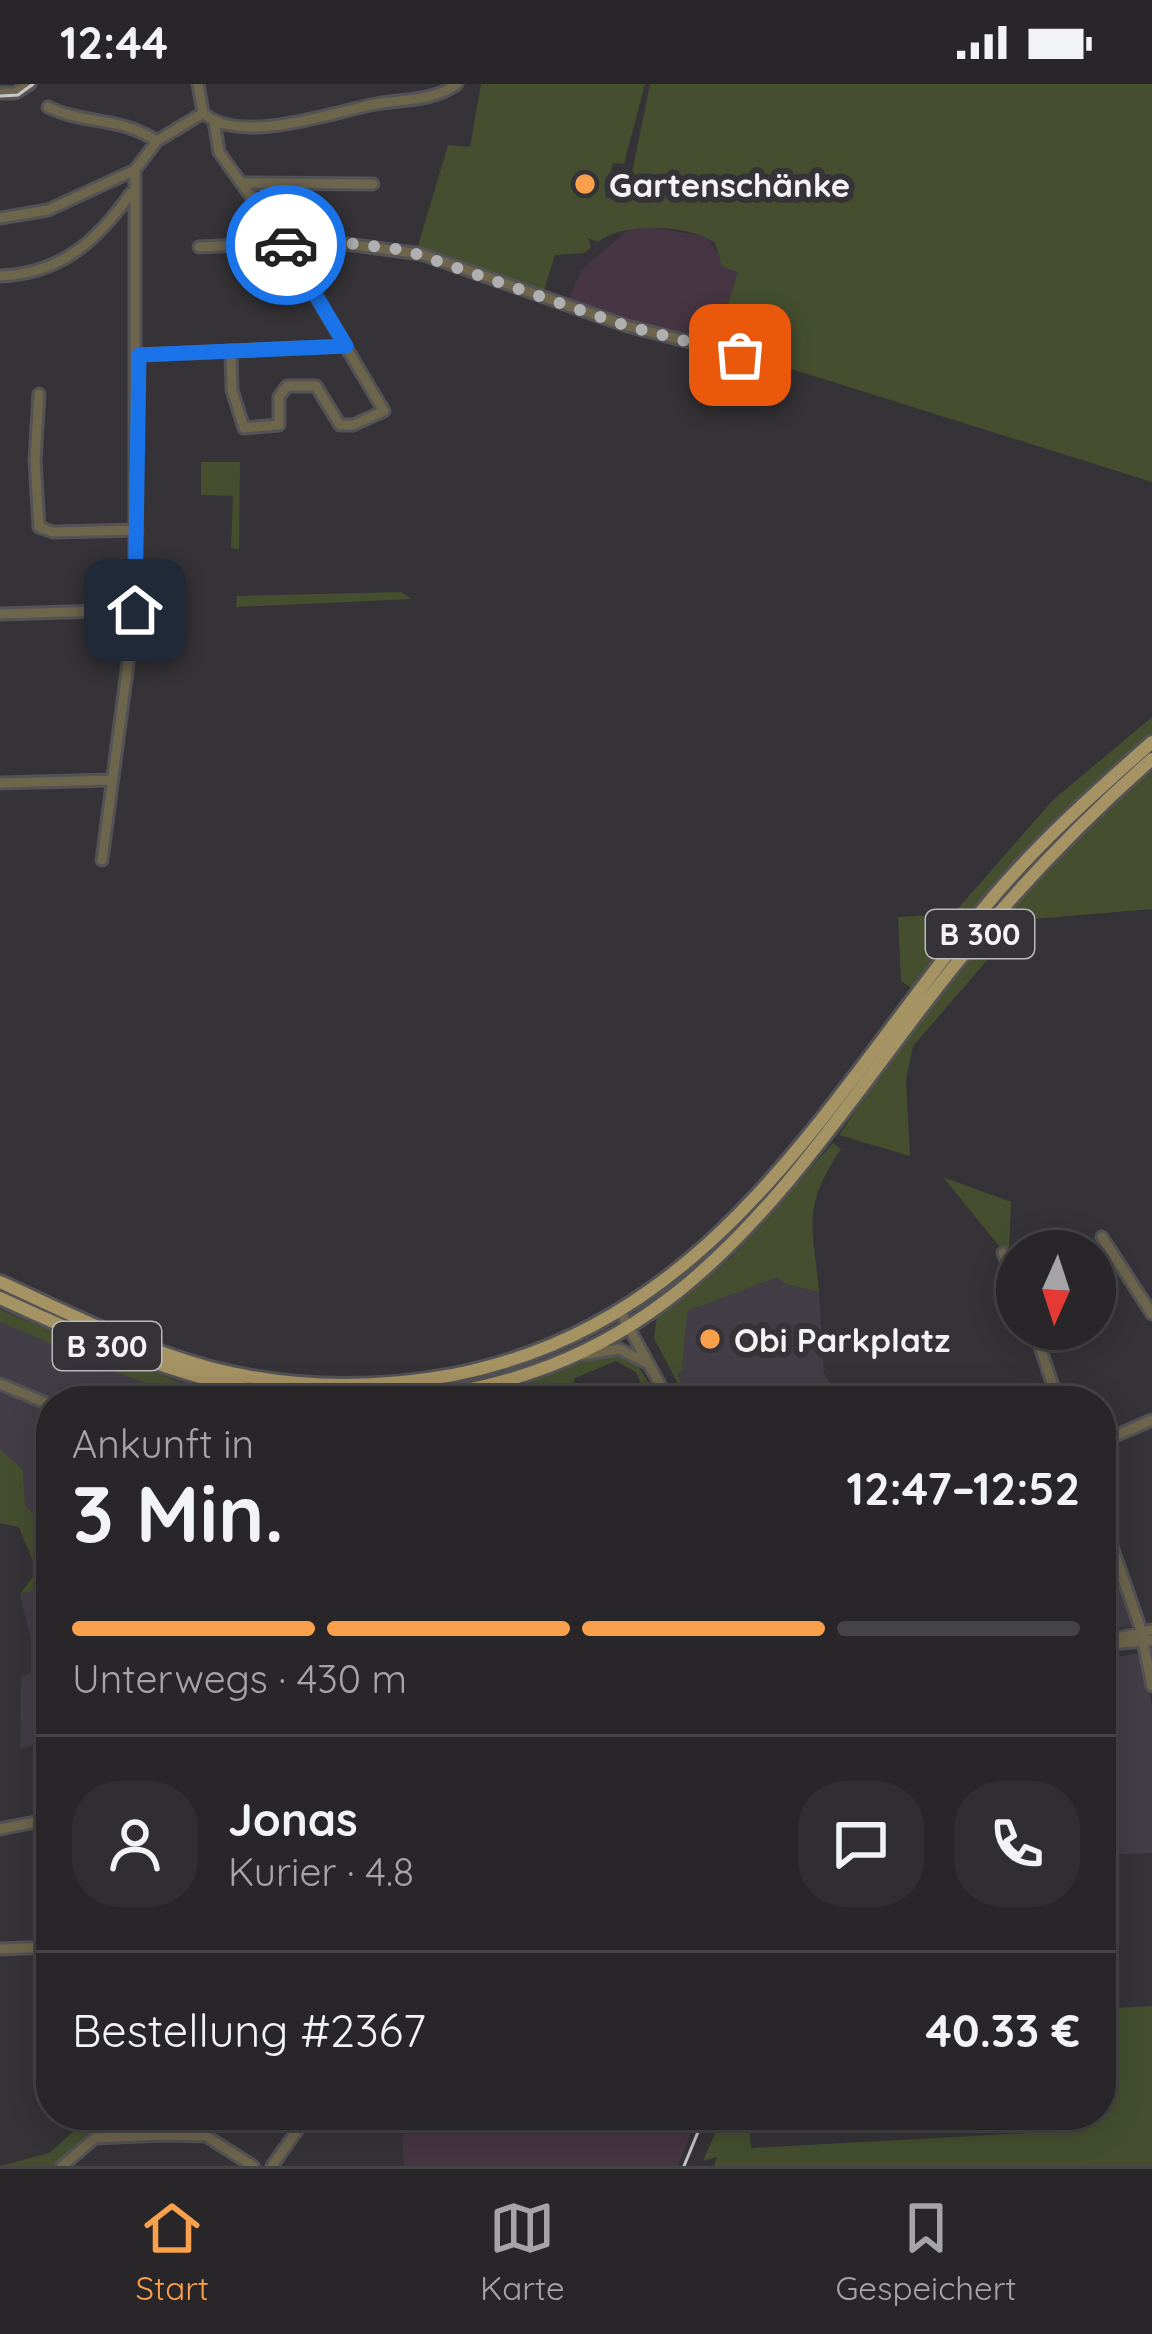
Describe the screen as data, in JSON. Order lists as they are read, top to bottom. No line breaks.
{"streets":{"main road":["B 300"]},"places":["Gartenschänke","Obi Parkplatz"],"north":"bottom","page":{"status":"12:44","heading":["3 Min.","Ankunft in","12:47–12:52"],"panel":["Jonas","Kurier · 4.8","Bestellung #2367","40.33 €"],"bar":"Unterwegs · 430 m","tabs":["Start","Karte","Gespeichert"]}}
